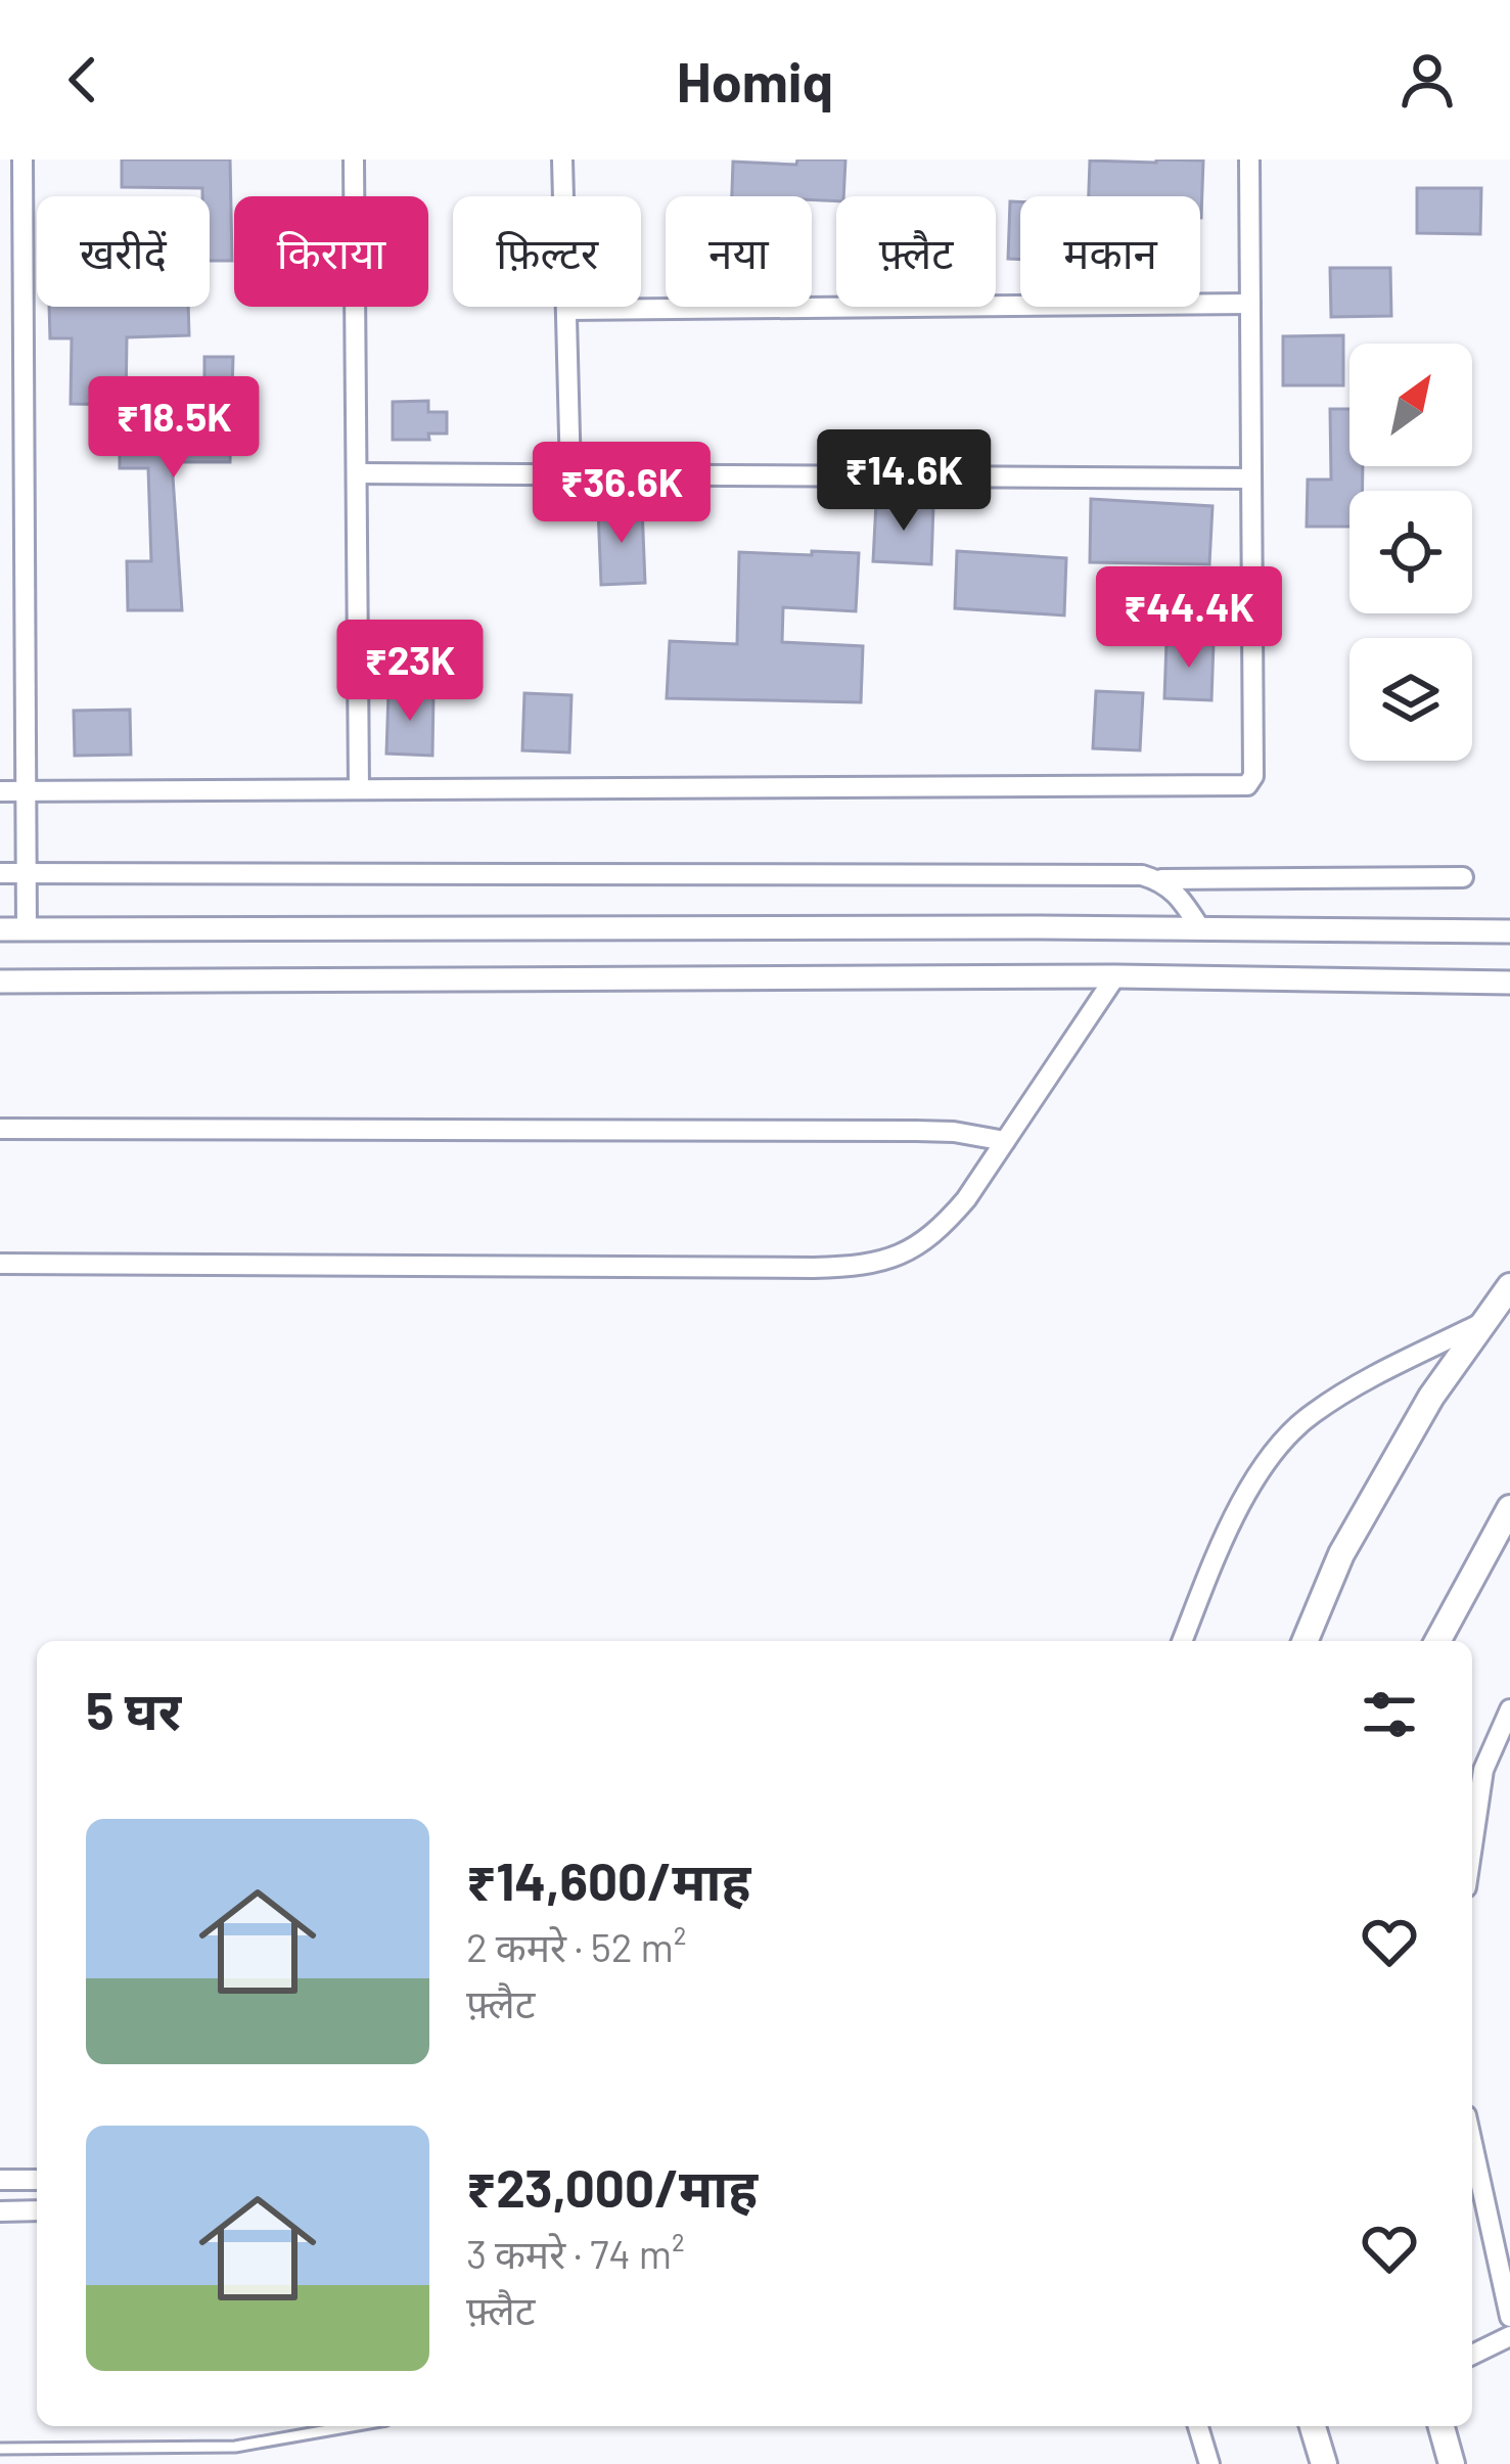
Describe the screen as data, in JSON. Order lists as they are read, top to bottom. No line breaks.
{"north":"top right","page":{"header":"Homiq","chip":["खरीदें","किराया","फ़िल्टर","नया","फ़्लैट","मकान"],"price":["₹18.5K","₹14.6K","₹36.6K","₹44.4K","₹23K"],"heading":"5 घर","list":[{"name":"₹14,600/माह","note":"2 कमरे · 52 m² · फ़्लैट"},{"name":"₹23,000/माह","note":"3 कमरे · 74 m² · फ़्लैट"}]}}
